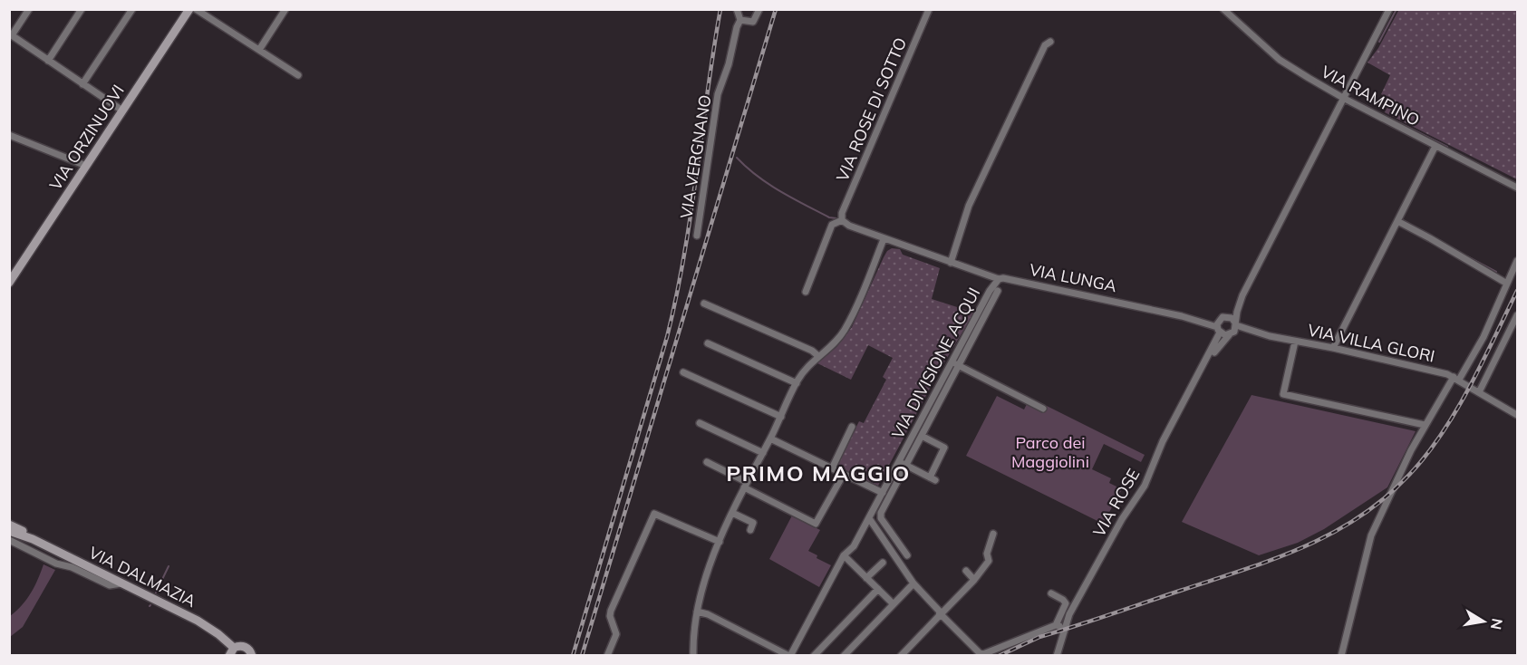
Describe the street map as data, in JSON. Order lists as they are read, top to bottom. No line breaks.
{"streets":{"main road":["VIA ORZINUOVI","VIA DALMAZIA"],"street":["VIA RAMPINO","VIA ROSE DI SOTTO","VIA VERGNANO","VIA LUNGA","VIA VILLA GLORI","VIA DIVISIONE ACQUI","VIA ROSE"]},"crossings":[["VIA ROSE DI SOTTO","VIA LUNGA"],["VIA LUNGA","VIA VILLA GLORI"],["VIA LUNGA","VIA DIVISIONE ACQUI"],["VIA LUNGA","VIA ROSE"],["VIA VILLA GLORI","VIA ROSE"]],"districts":["PRIMO MAGGIO"],"parks":["Parco dei Maggiolini"],"north":"right"}
